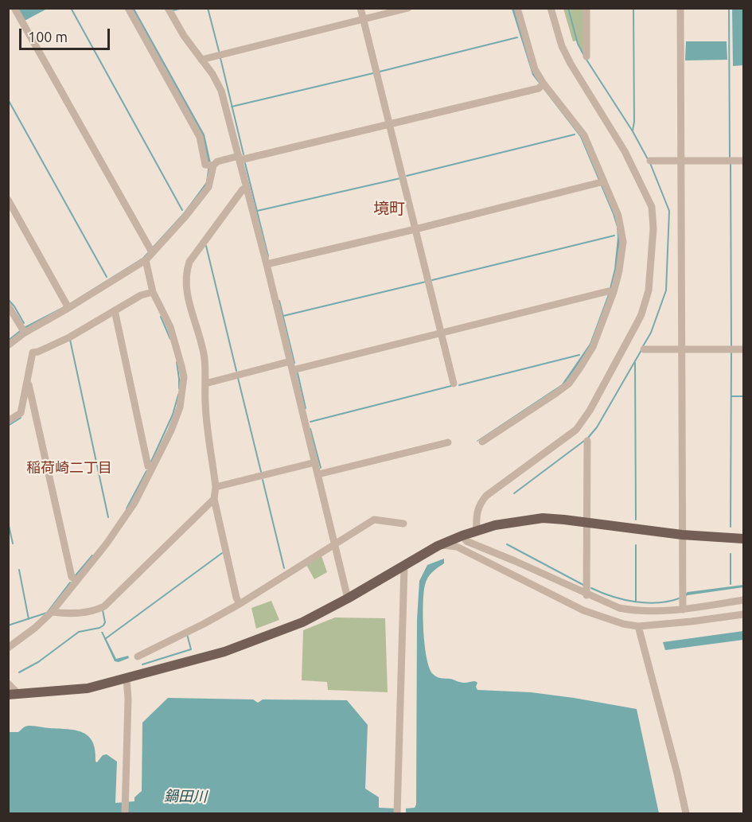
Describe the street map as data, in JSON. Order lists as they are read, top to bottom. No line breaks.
{"districts":["境町","稲荷崎二丁目"],"water":["鍋田川"],"scale_bar":"100 m"}
